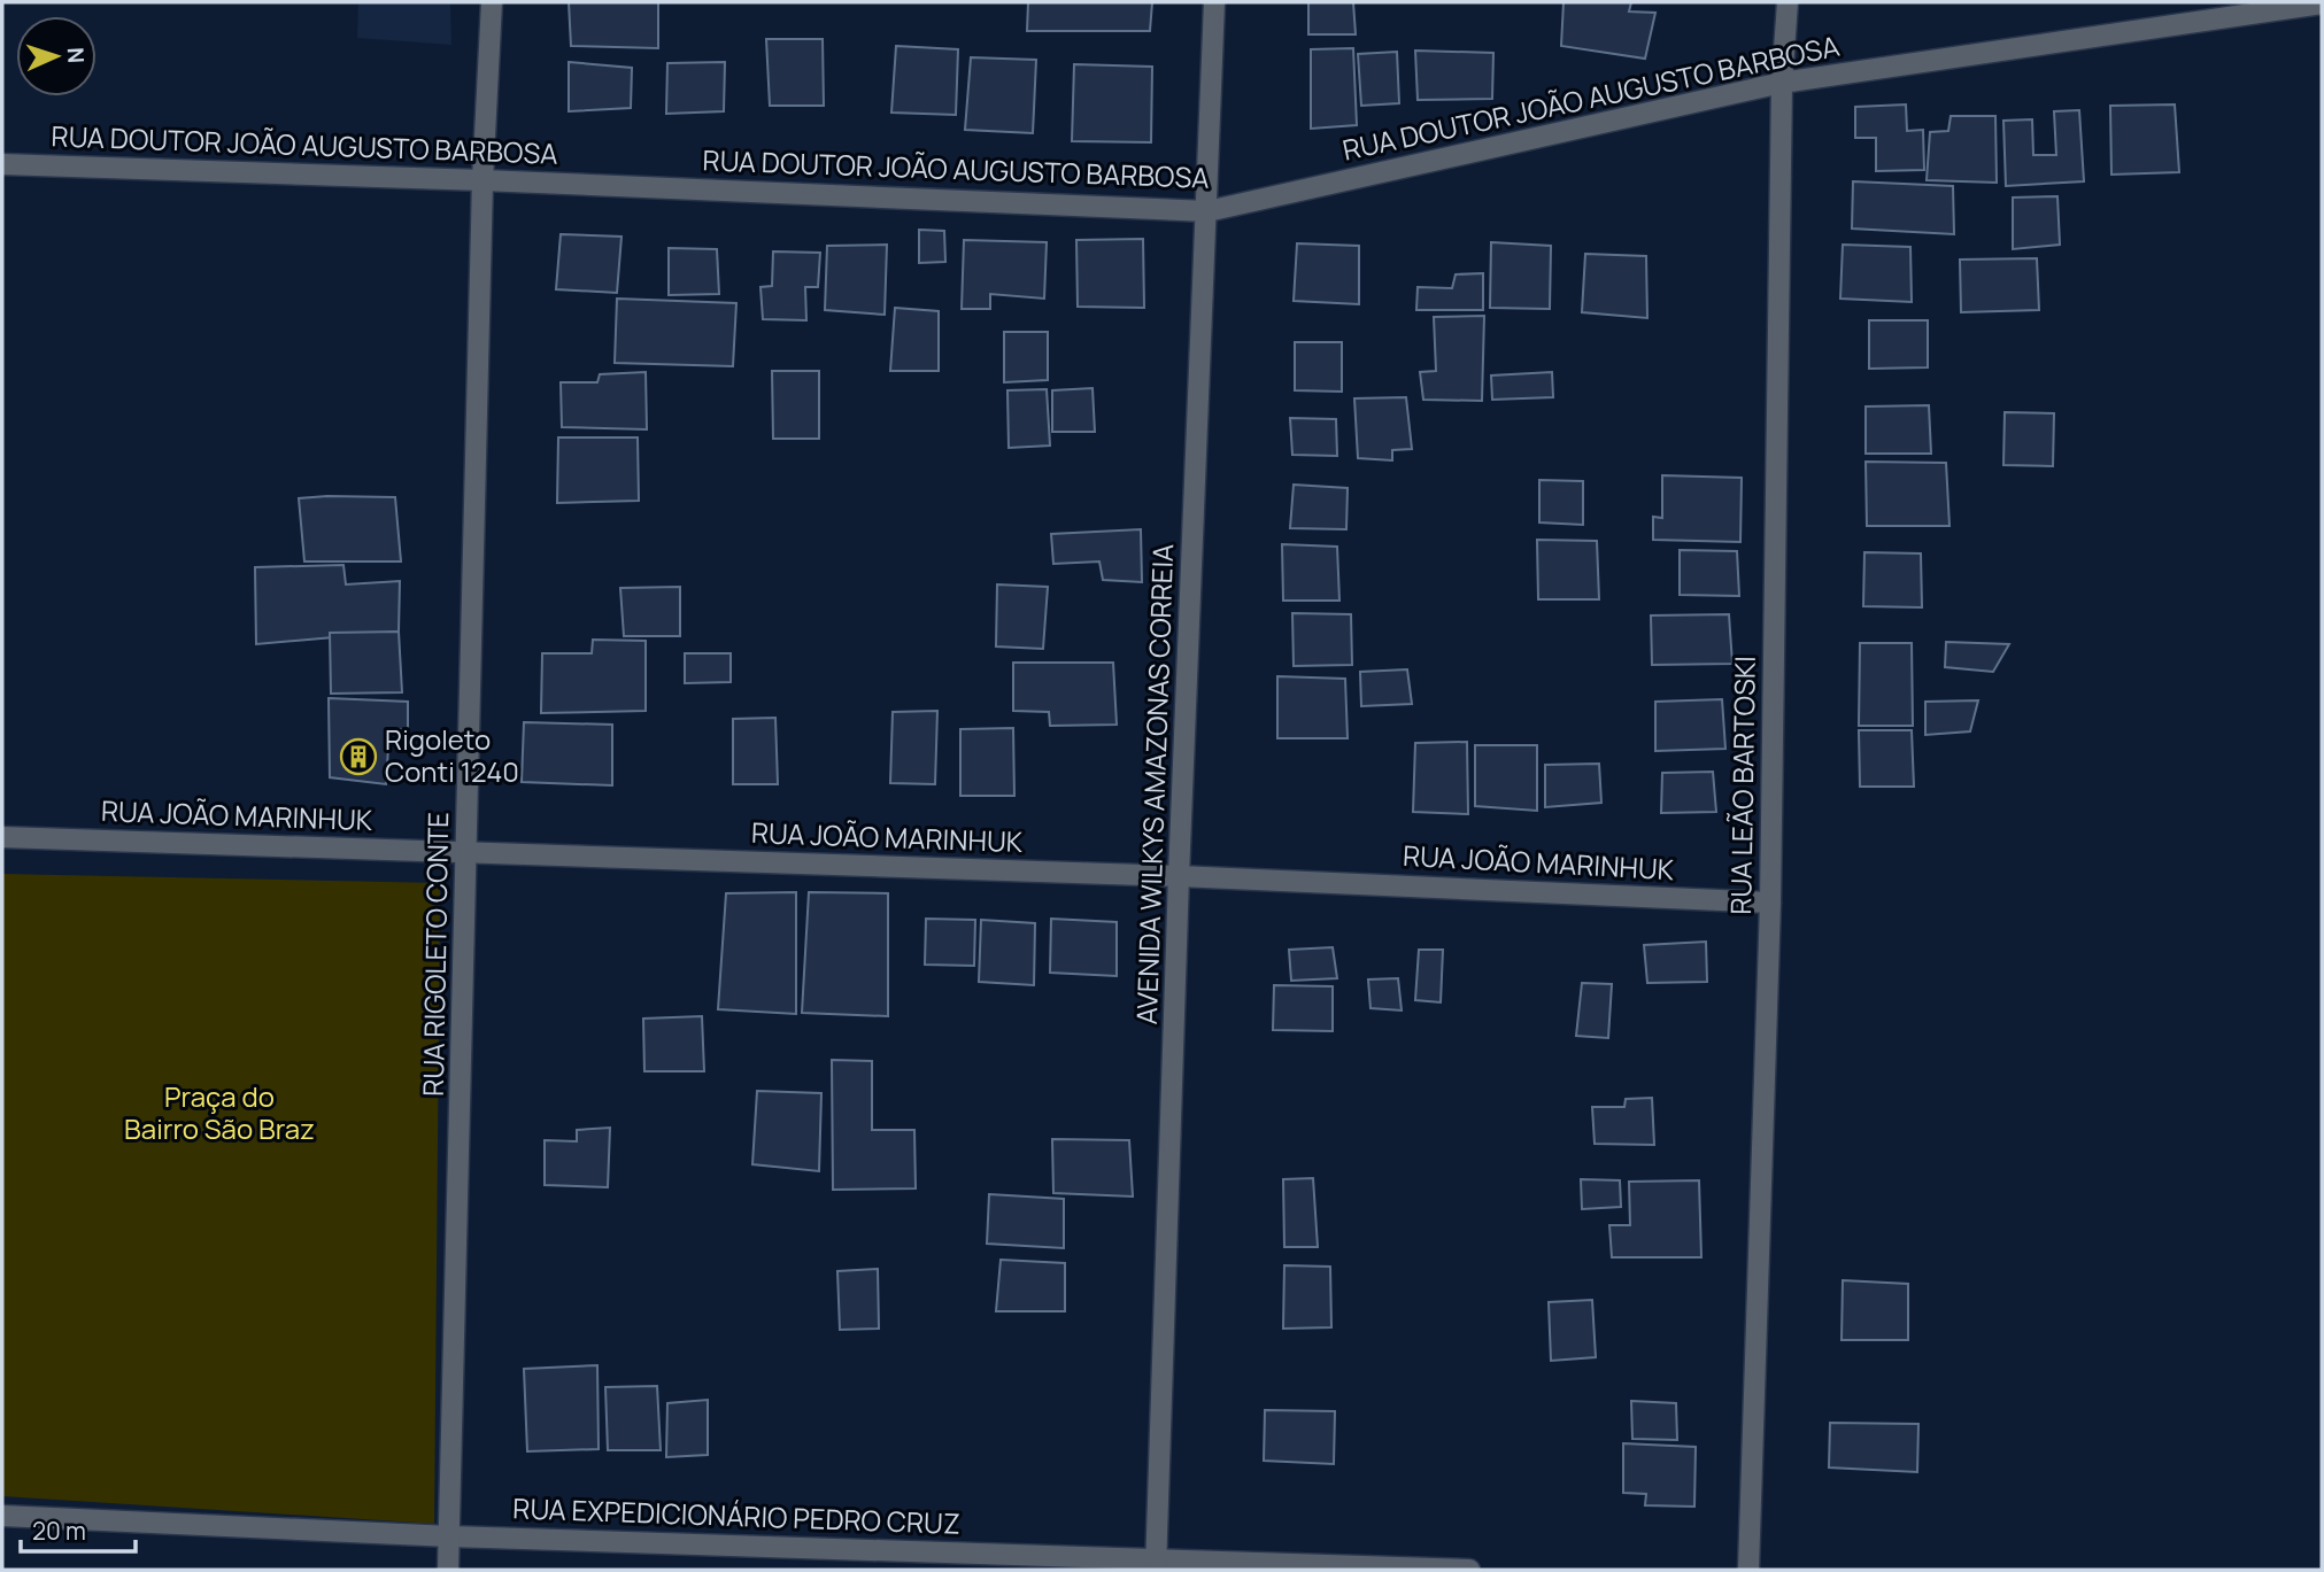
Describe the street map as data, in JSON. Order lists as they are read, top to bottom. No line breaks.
{"streets":{"street":["RUA DOUTOR JOÃO AUGUSTO BARBOSA","AVENIDA WILKYS AMAZONAS CORREIA","RUA LEÃO BARTOSKI","RUA JOÃO MARINHUK","RUA RIGOLETO CONTE","RUA EXPEDICIONÁRIO PEDRO CRUZ"]},"crossings":[["RUA DOUTOR JOÃO AUGUSTO BARBOSA","AVENIDA WILKYS AMAZONAS CORREIA"],["RUA DOUTOR JOÃO AUGUSTO BARBOSA","RUA LEÃO BARTOSKI"],["RUA DOUTOR JOÃO AUGUSTO BARBOSA","RUA RIGOLETO CONTE"],["AVENIDA WILKYS AMAZONAS CORREIA","RUA JOÃO MARINHUK"],["AVENIDA WILKYS AMAZONAS CORREIA","RUA EXPEDICIONÁRIO PEDRO CRUZ"],["RUA LEÃO BARTOSKI","RUA JOÃO MARINHUK"],["RUA JOÃO MARINHUK","RUA RIGOLETO CONTE"],["RUA RIGOLETO CONTE","RUA EXPEDICIONÁRIO PEDRO CRUZ"]],"parks":["Praça do Bairro São Braz"],"places":{"building":["Rigoleto Conti 1240"]},"scale_bar":"20 m","north":"right"}
